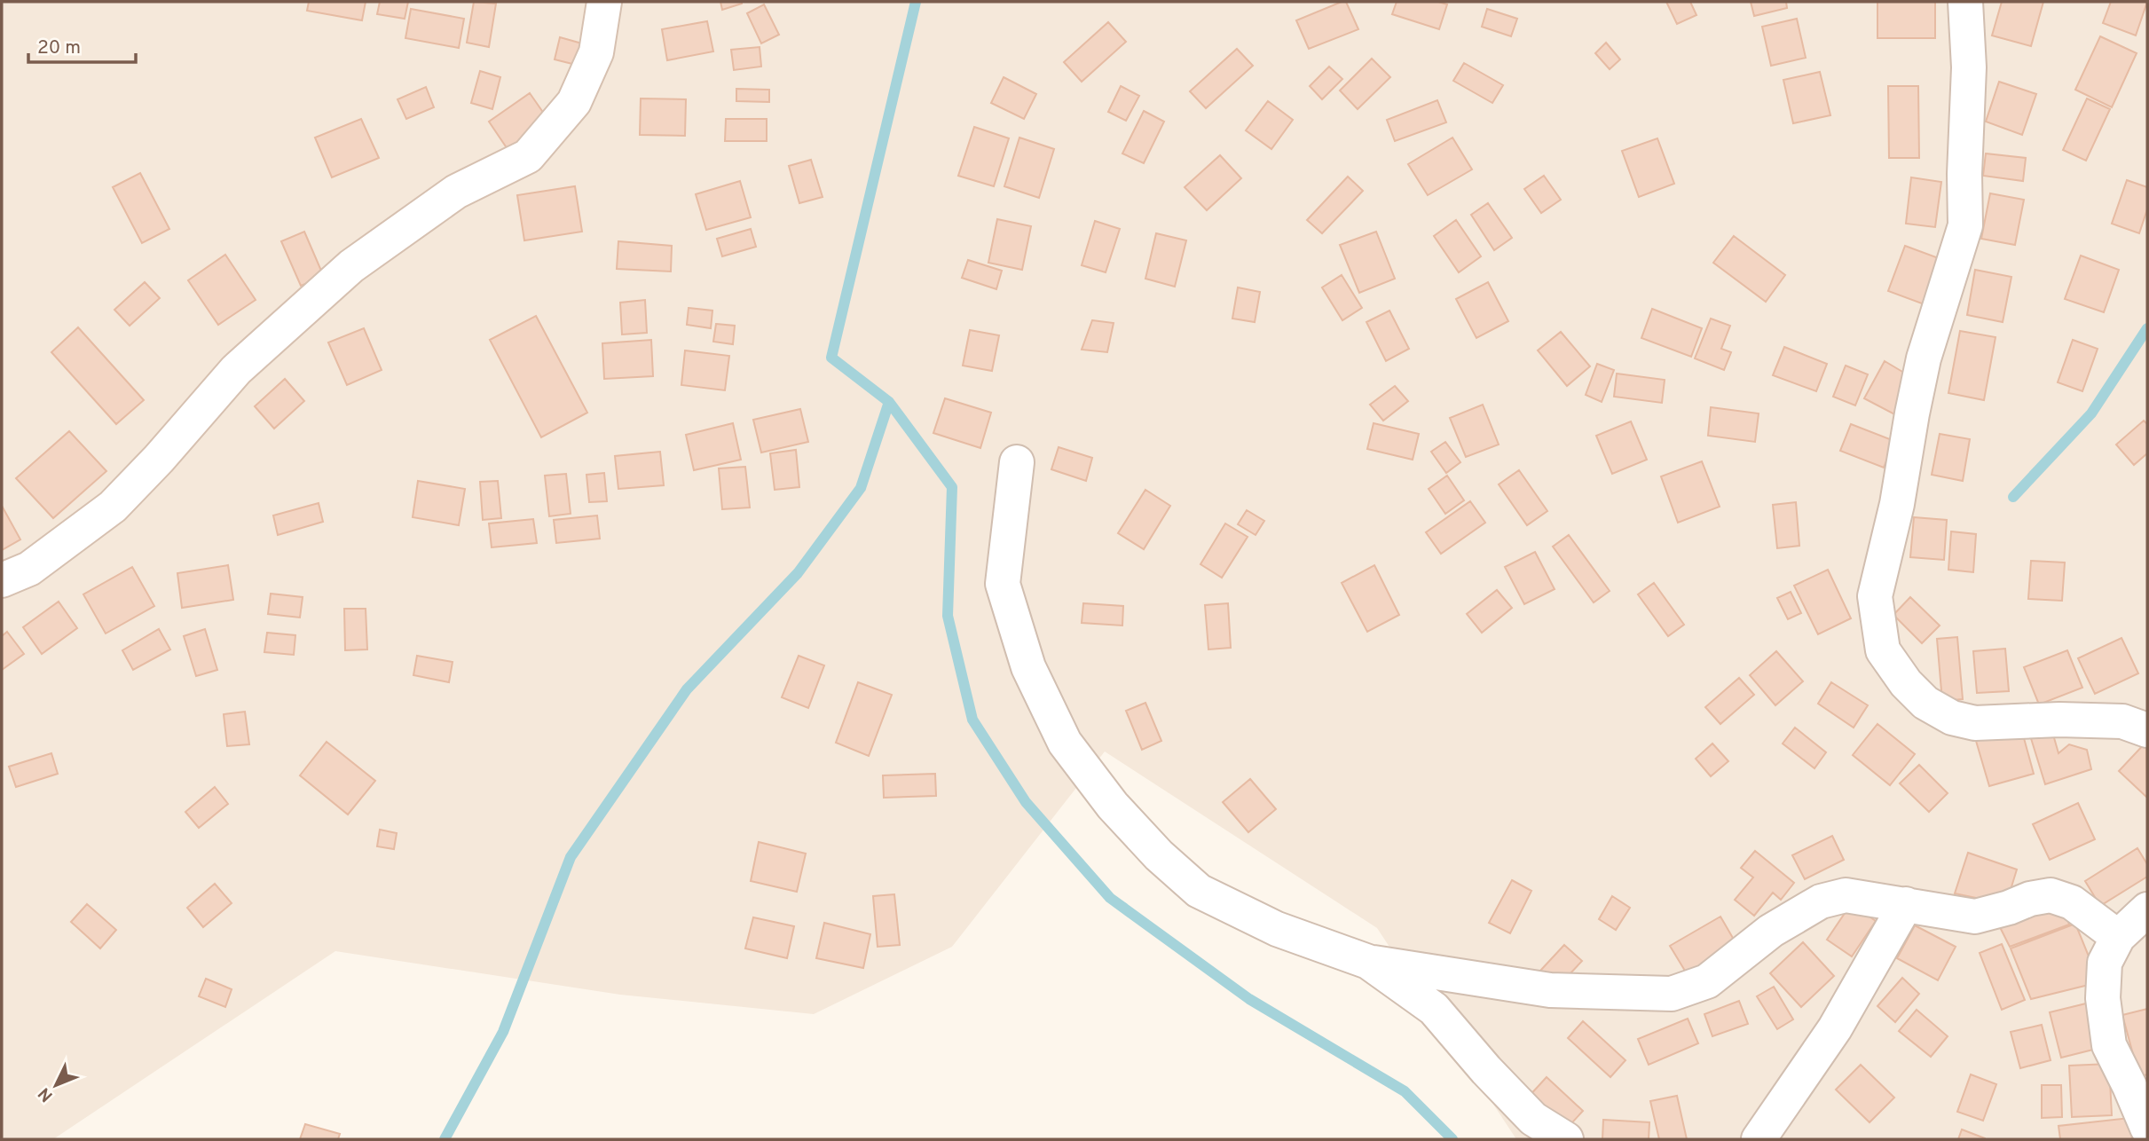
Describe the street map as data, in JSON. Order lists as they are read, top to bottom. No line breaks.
{"scale_bar":"20 m","north":"bottom left"}
